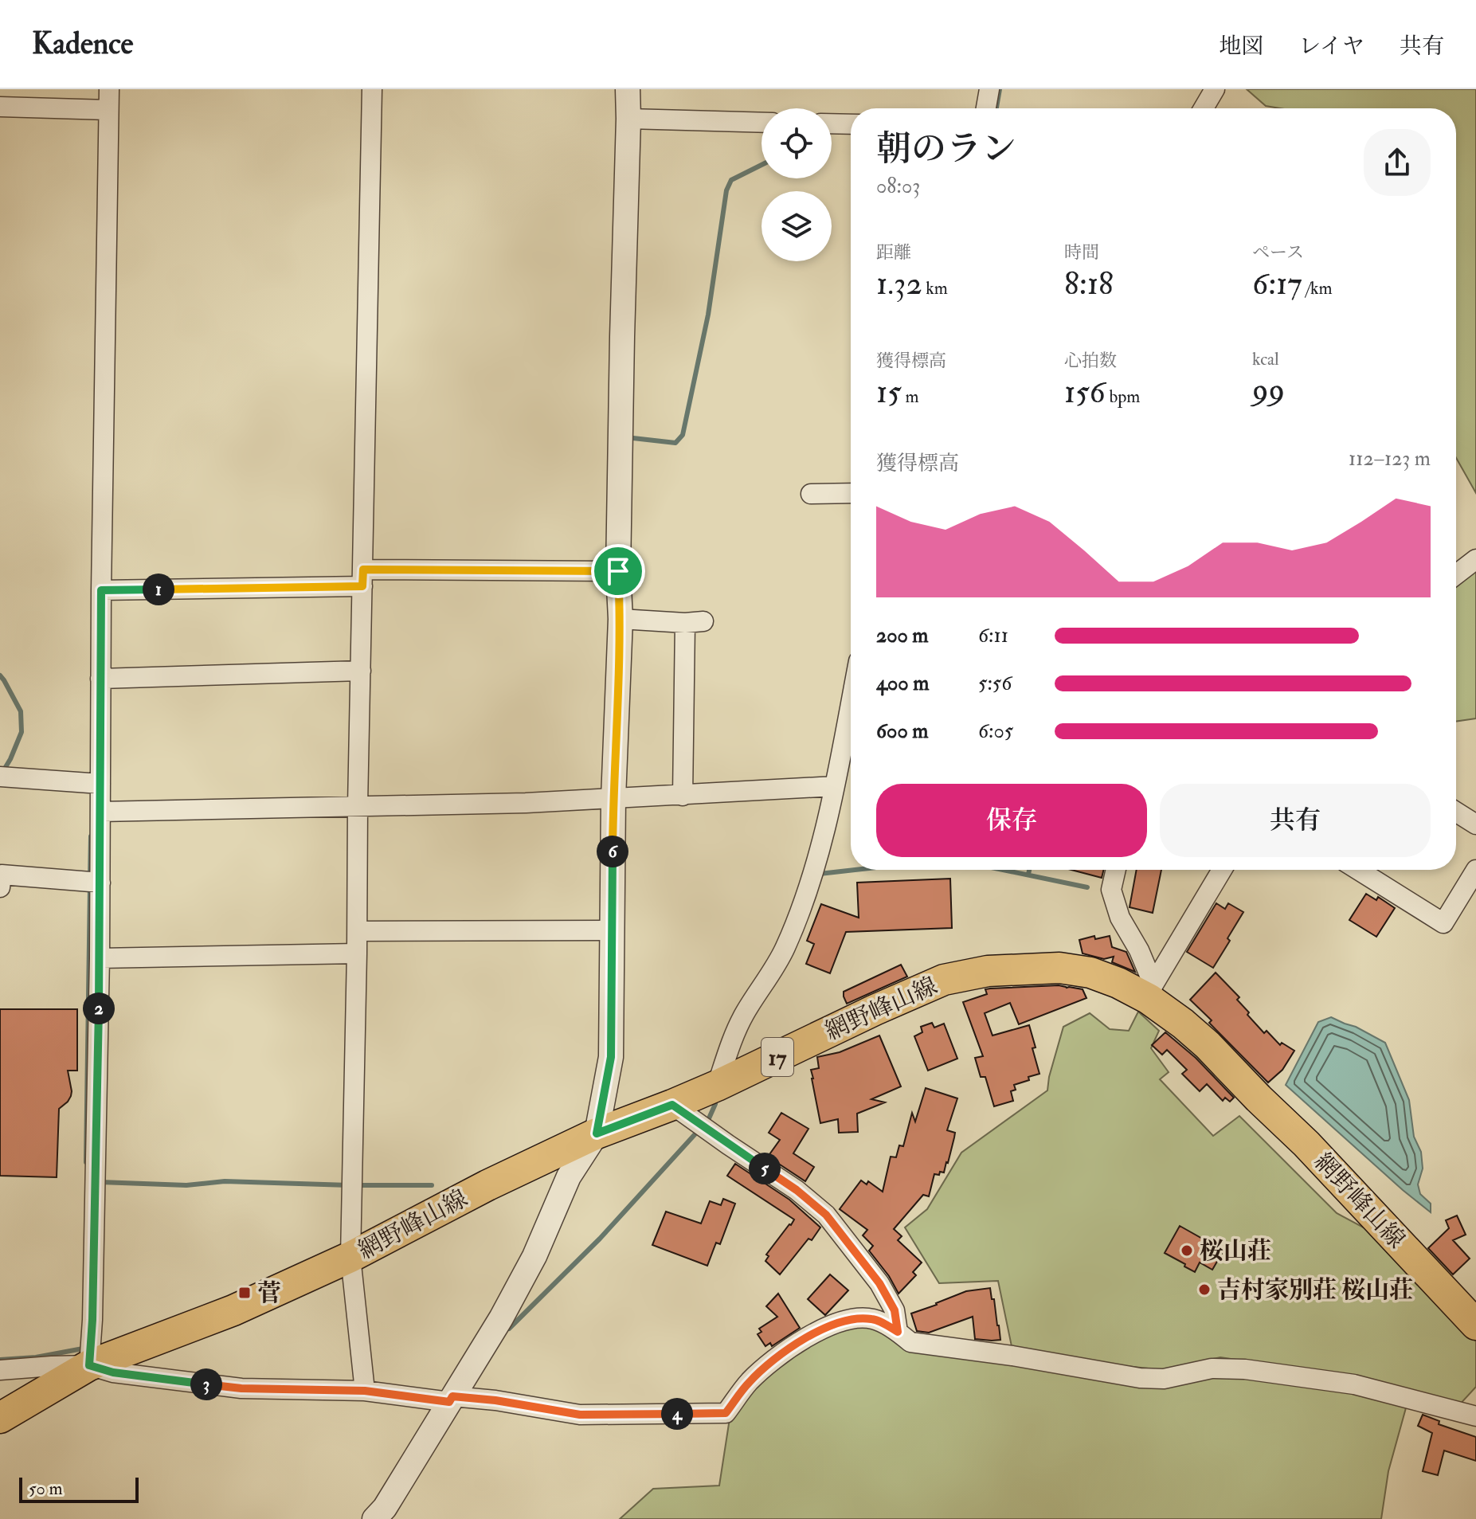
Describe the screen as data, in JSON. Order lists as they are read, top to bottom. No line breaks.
{"streets":{"main road":["網野峰山線","17"]},"places":{"other":["桜山荘","吉村家別荘 桜山荘"],"transit":["菅"]},"scale_bar":"50 m","page":{"header":"Kadence","nav":["地図","レイヤ","共有"],"heading":["朝のラン","08:03"],"stats":[["距離","1.32 km"],["時間","8:18"],["ペース","6:17 /km"],["獲得標高","15 m"],["心拍数","156 bpm"],["kcal","99"]],"chart":["獲得標高","112–123 m"],"pins":["1","6","2","5","3","4"],"list":[{"name":"200 m","note":"6:11"},{"name":"400 m","note":"5:56"},{"name":"600 m","note":"6:05"}],"buttons":["保存","共有"],"scale":"50 m"}}
